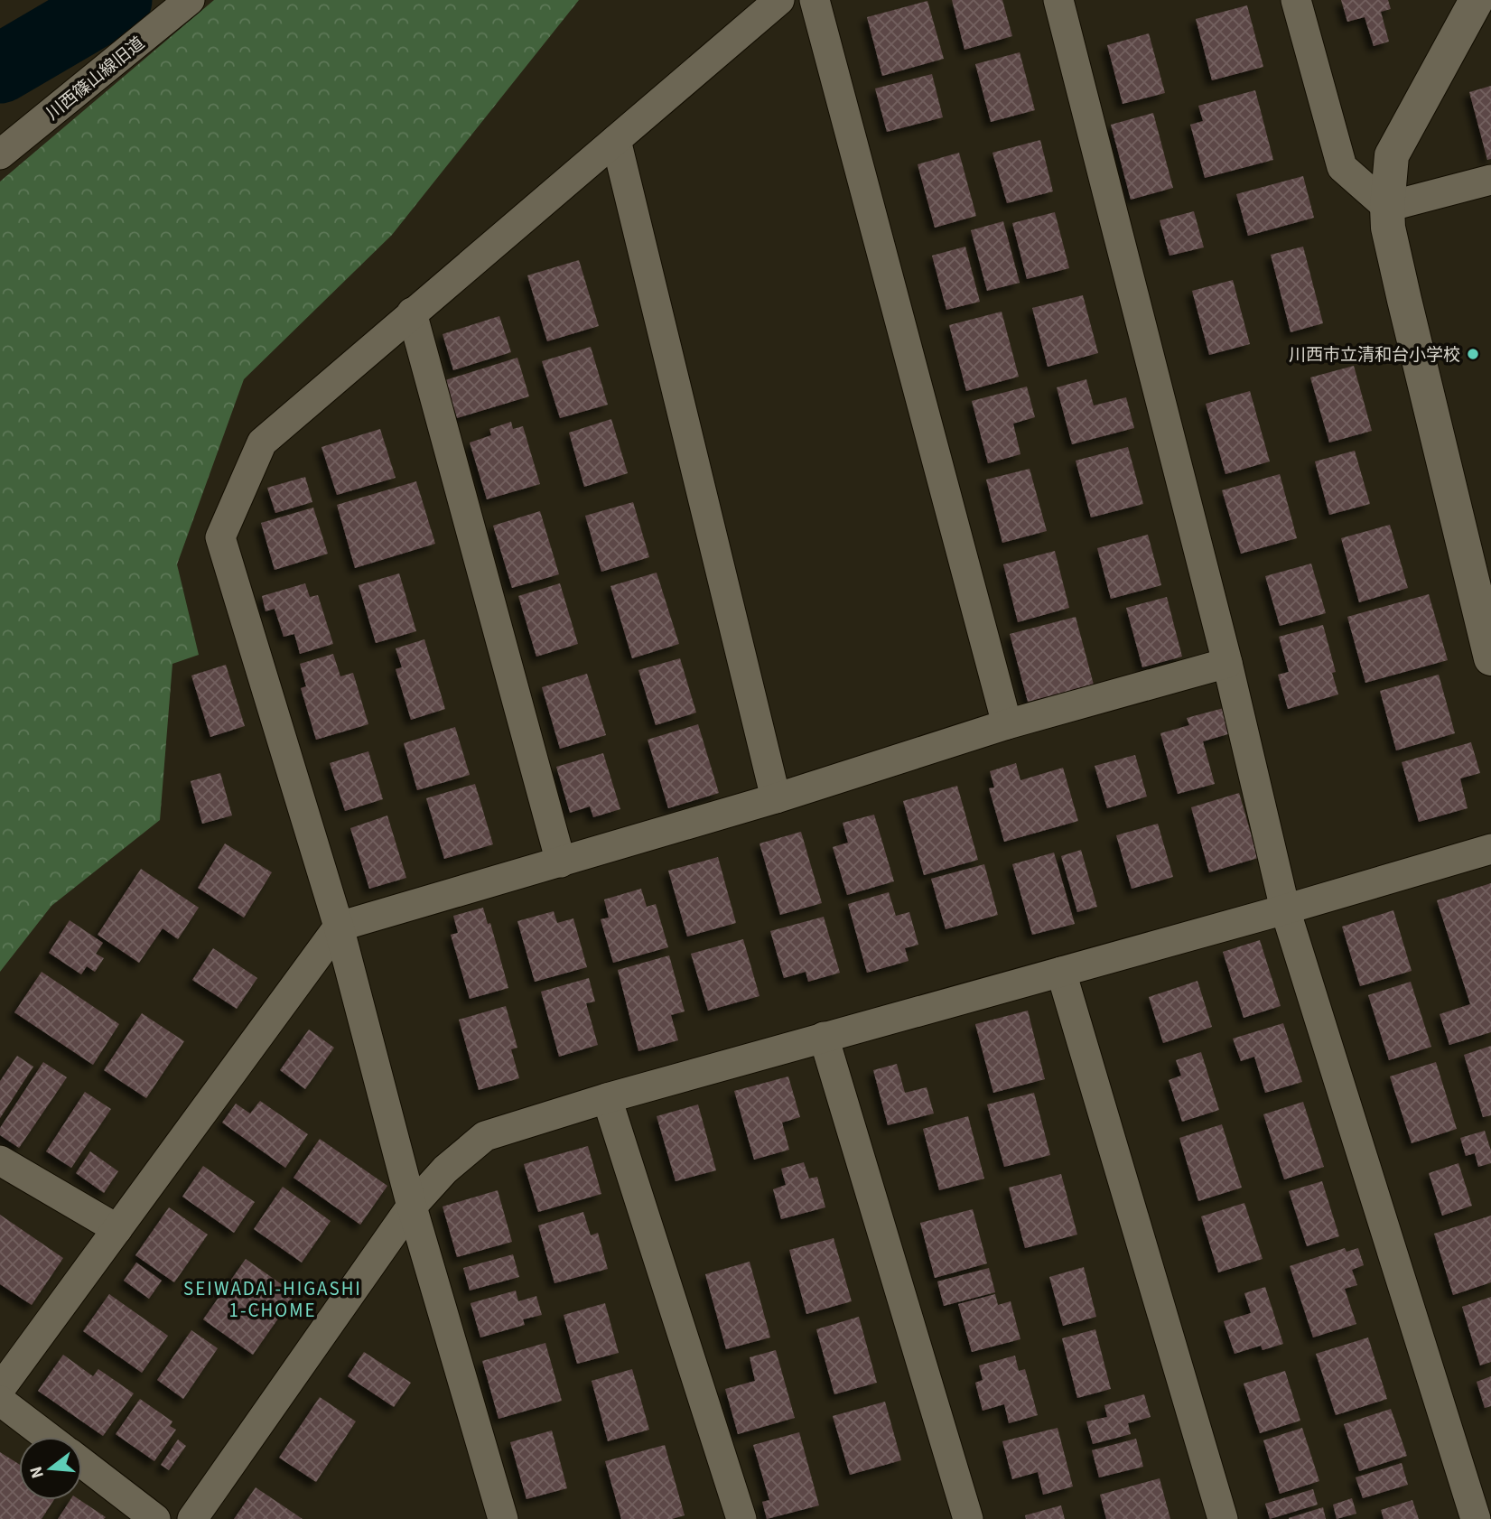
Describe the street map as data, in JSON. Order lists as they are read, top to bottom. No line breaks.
{"streets":{"street":["川西篠山線旧道"]},"districts":["SEIWADAI-HIGASHI 1-CHOME"],"places":["川西市立清和台小学校"],"north":"left"}
